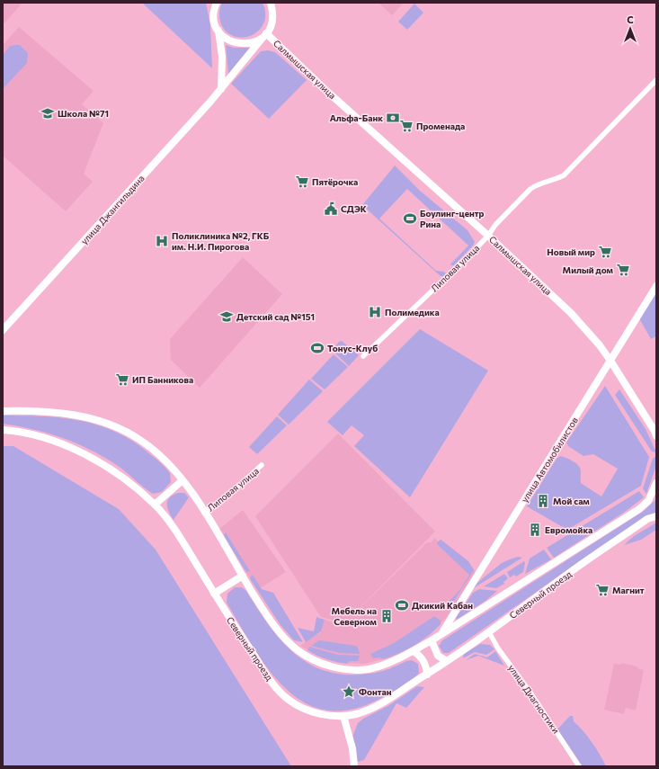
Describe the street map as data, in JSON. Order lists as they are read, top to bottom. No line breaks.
{"streets":{"main road":["Салмышская улица","улица Джангильдина","улица Автомобилистов","Северный проезд"],"street":["Липовая улица","улица Диагностики"]},"crossings":[["Салмышская улица","улица Джангильдина"],["Салмышская улица","Липовая улица"],["Салмышская улица","улица Автомобилистов"],["Липовая улица","Северный проезд"],["улица Автомобилистов","Северный проезд"],["Северный проезд","улица Диагностики"]],"places":{"school or university":["Школа №71","Детский сад №151"],"bank":["Альфа-Банк"],"supermarket":["Променада","Пятёрочка","Новый мир","Милый дом","ИП Банникова","Магнит"],"public building":["СДЭК"],"sports":["Боулинг-центр Рина","Тонус-Клуб","Дкикий Кабан"],"hospital":["Поликлиника №2, ГКБ им. Н.И. Пирогова","Полимедика"],"building":["Мой сам","Евромойка","Мебель на Северном"],"place":["Фонтан"]},"north":"top"}
